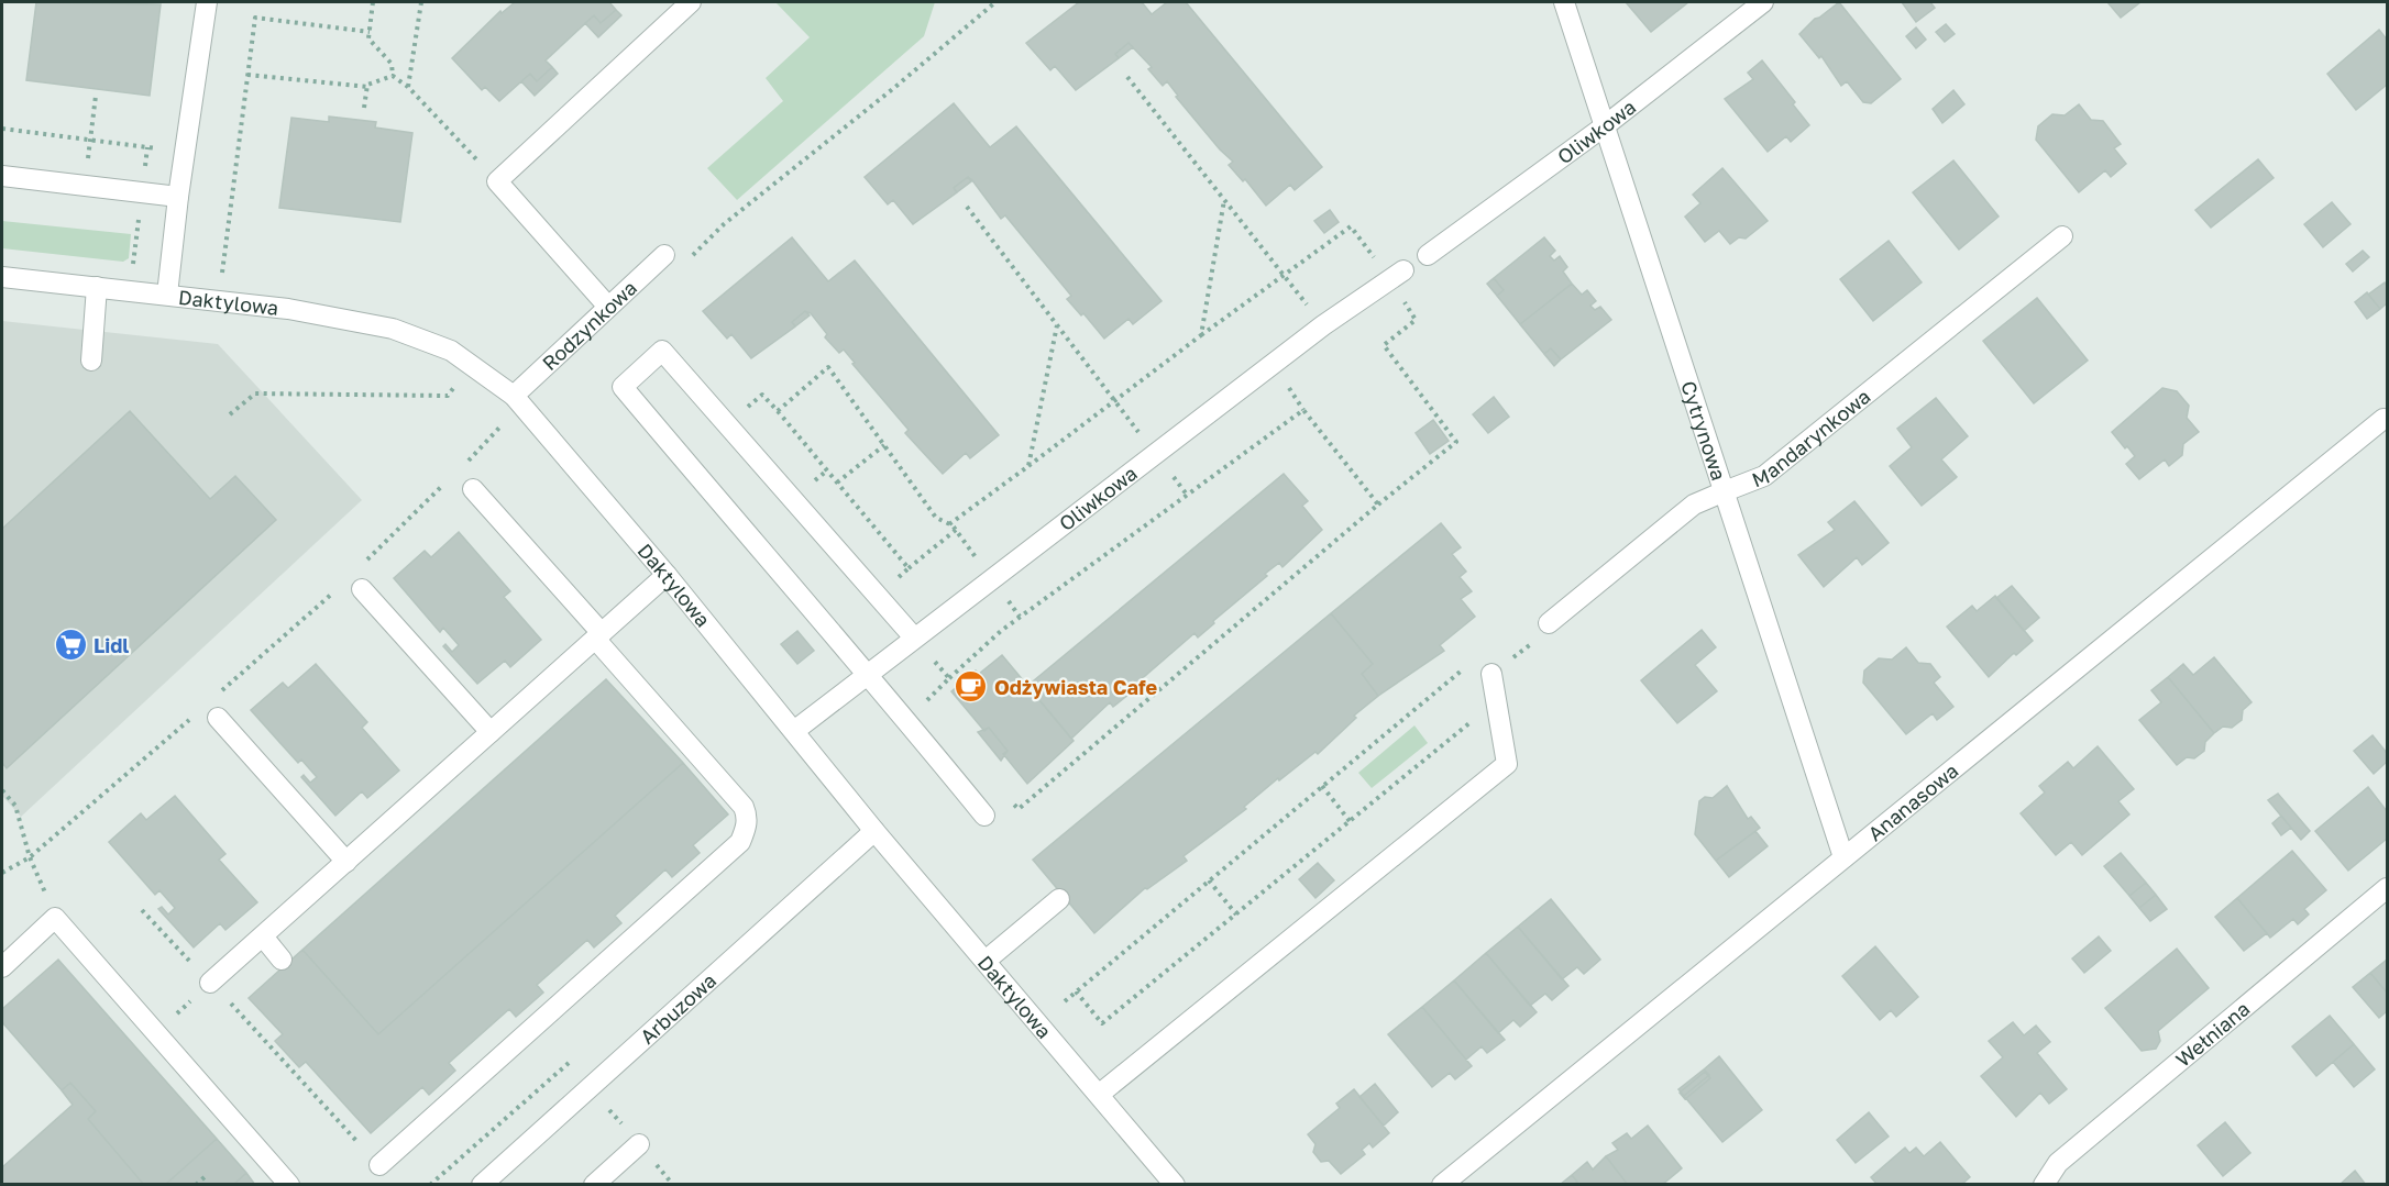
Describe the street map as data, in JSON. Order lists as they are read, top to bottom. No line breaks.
{"streets":{"street":["Oliwkowa","Daktylowa","Rodzynkowa","Cytrynowa","Mandarynkowa","Ananasowa","Arbuzowa","Wełniana"]},"crossings":[["Oliwkowa","Daktylowa"],["Oliwkowa","Cytrynowa"],["Daktylowa","Rodzynkowa"],["Daktylowa","Arbuzowa"],["Cytrynowa","Mandarynkowa"],["Cytrynowa","Ananasowa"]],"places":{"supermarket":["Lidl"],"cafe":["Odżywiasta Cafe"]}}
